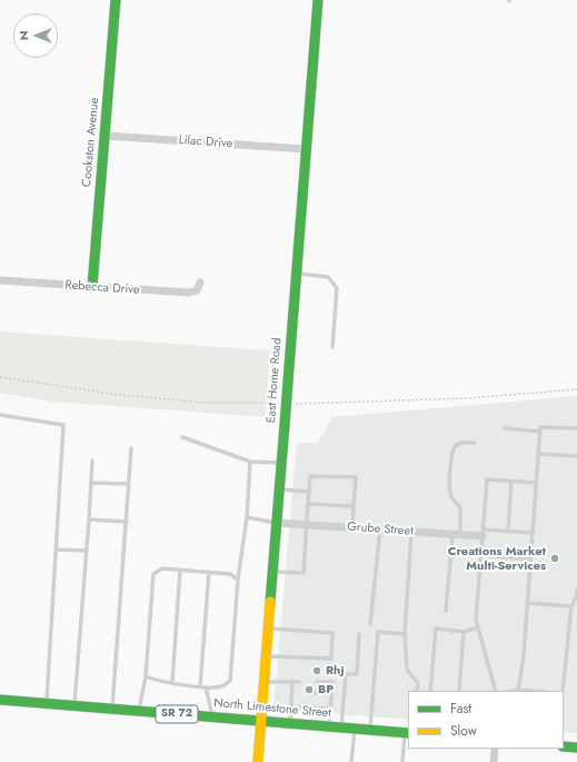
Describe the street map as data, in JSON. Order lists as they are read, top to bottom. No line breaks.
{"streets":{"street":["Cookston Avenue","Lilac Drive","Rebecca Drive","East Home Road","Grube Street","North Limestone Street","SR 72"]},"crossings":[["Cookston Avenue","Lilac Drive"],["Cookston Avenue","Rebecca Drive"],["Lilac Drive","East Home Road"],["East Home Road","Grube Street"],["East Home Road","North Limestone Street"]],"places":["Creations Market Multi-Services","Rhj","BP"],"legend":["Fast","Slow"],"north":"left"}
